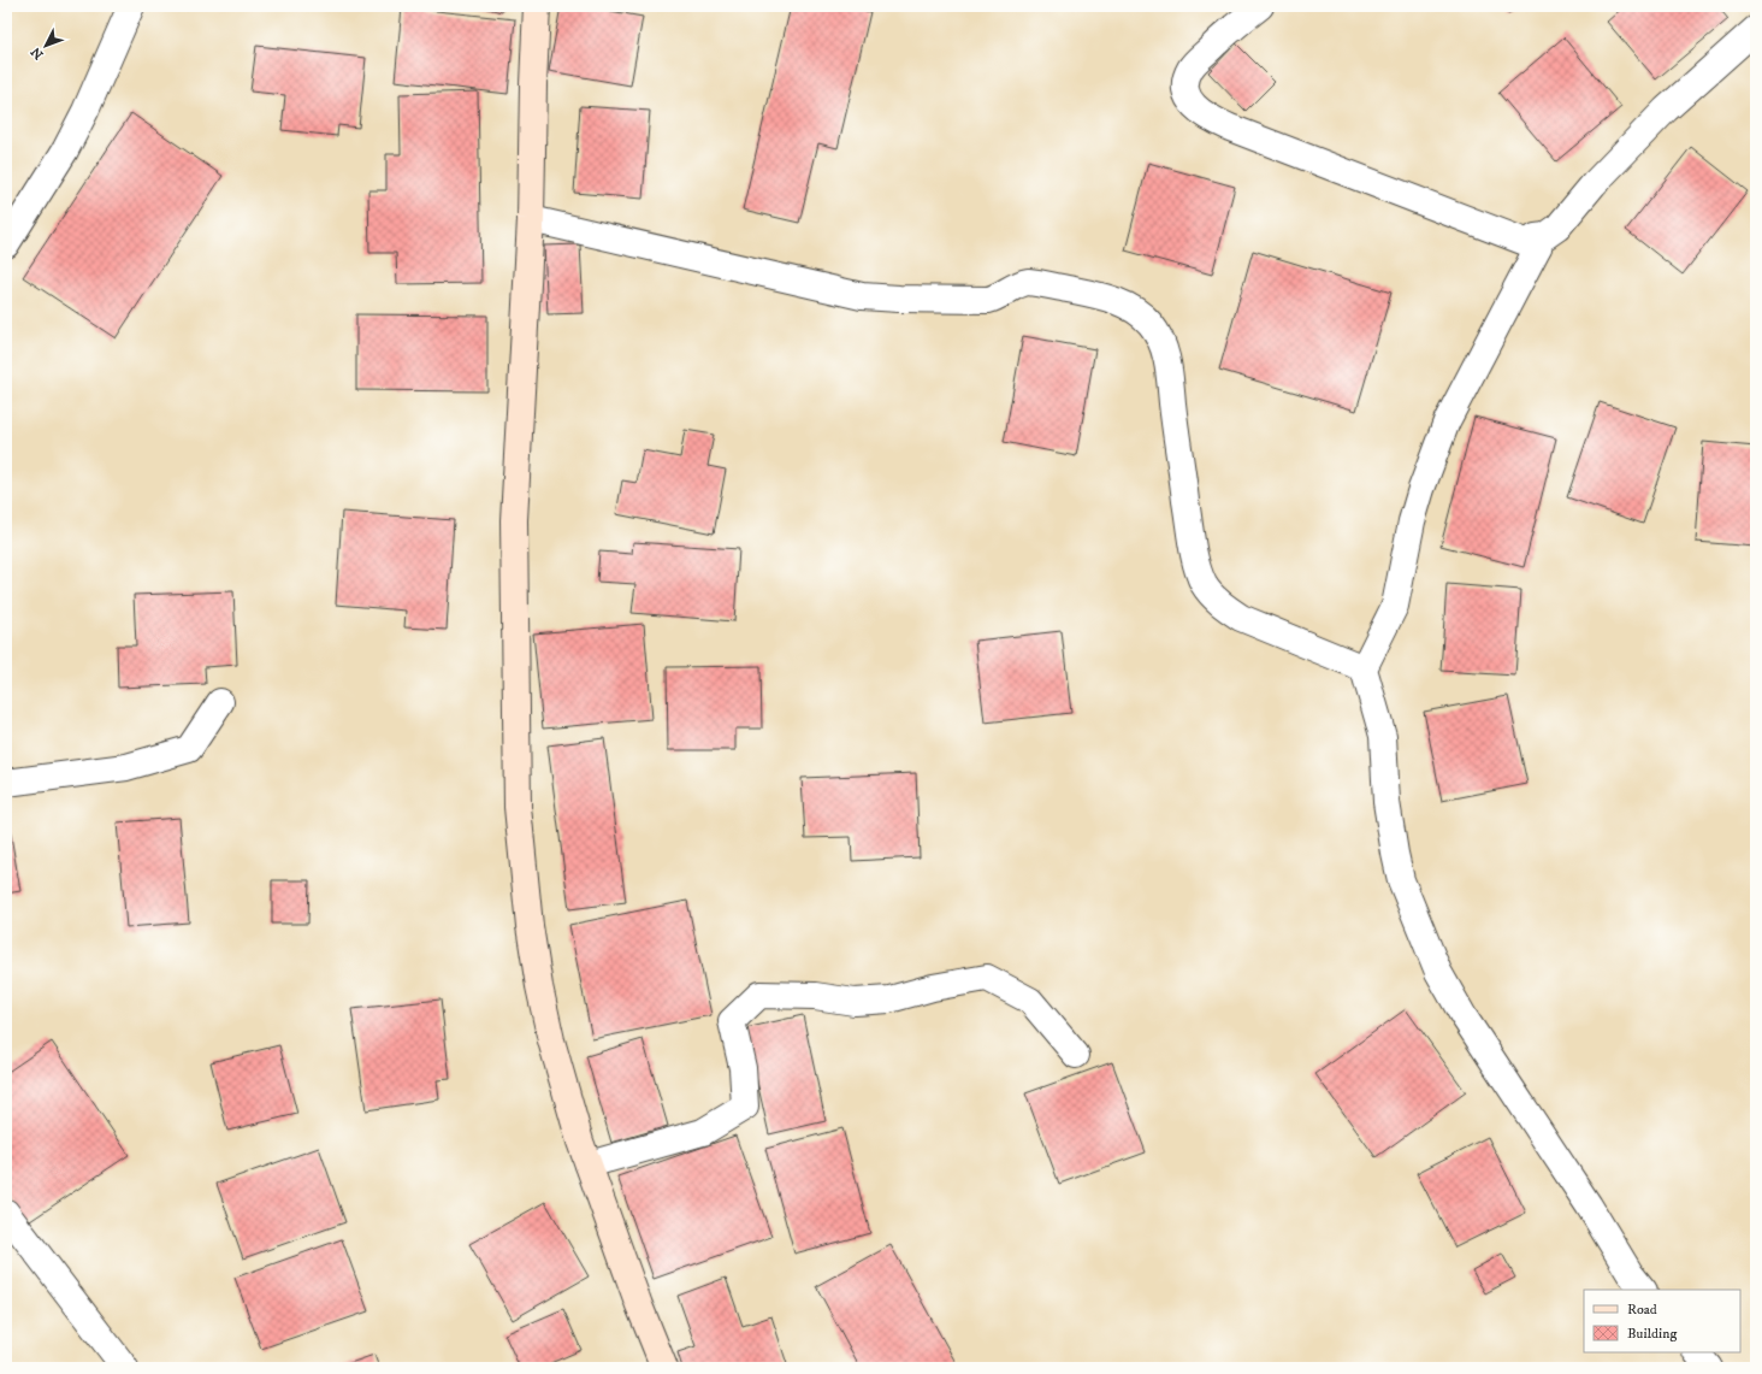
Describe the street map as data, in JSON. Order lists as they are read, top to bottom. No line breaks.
{"legend":["Road","Building"],"north":"bottom left"}
